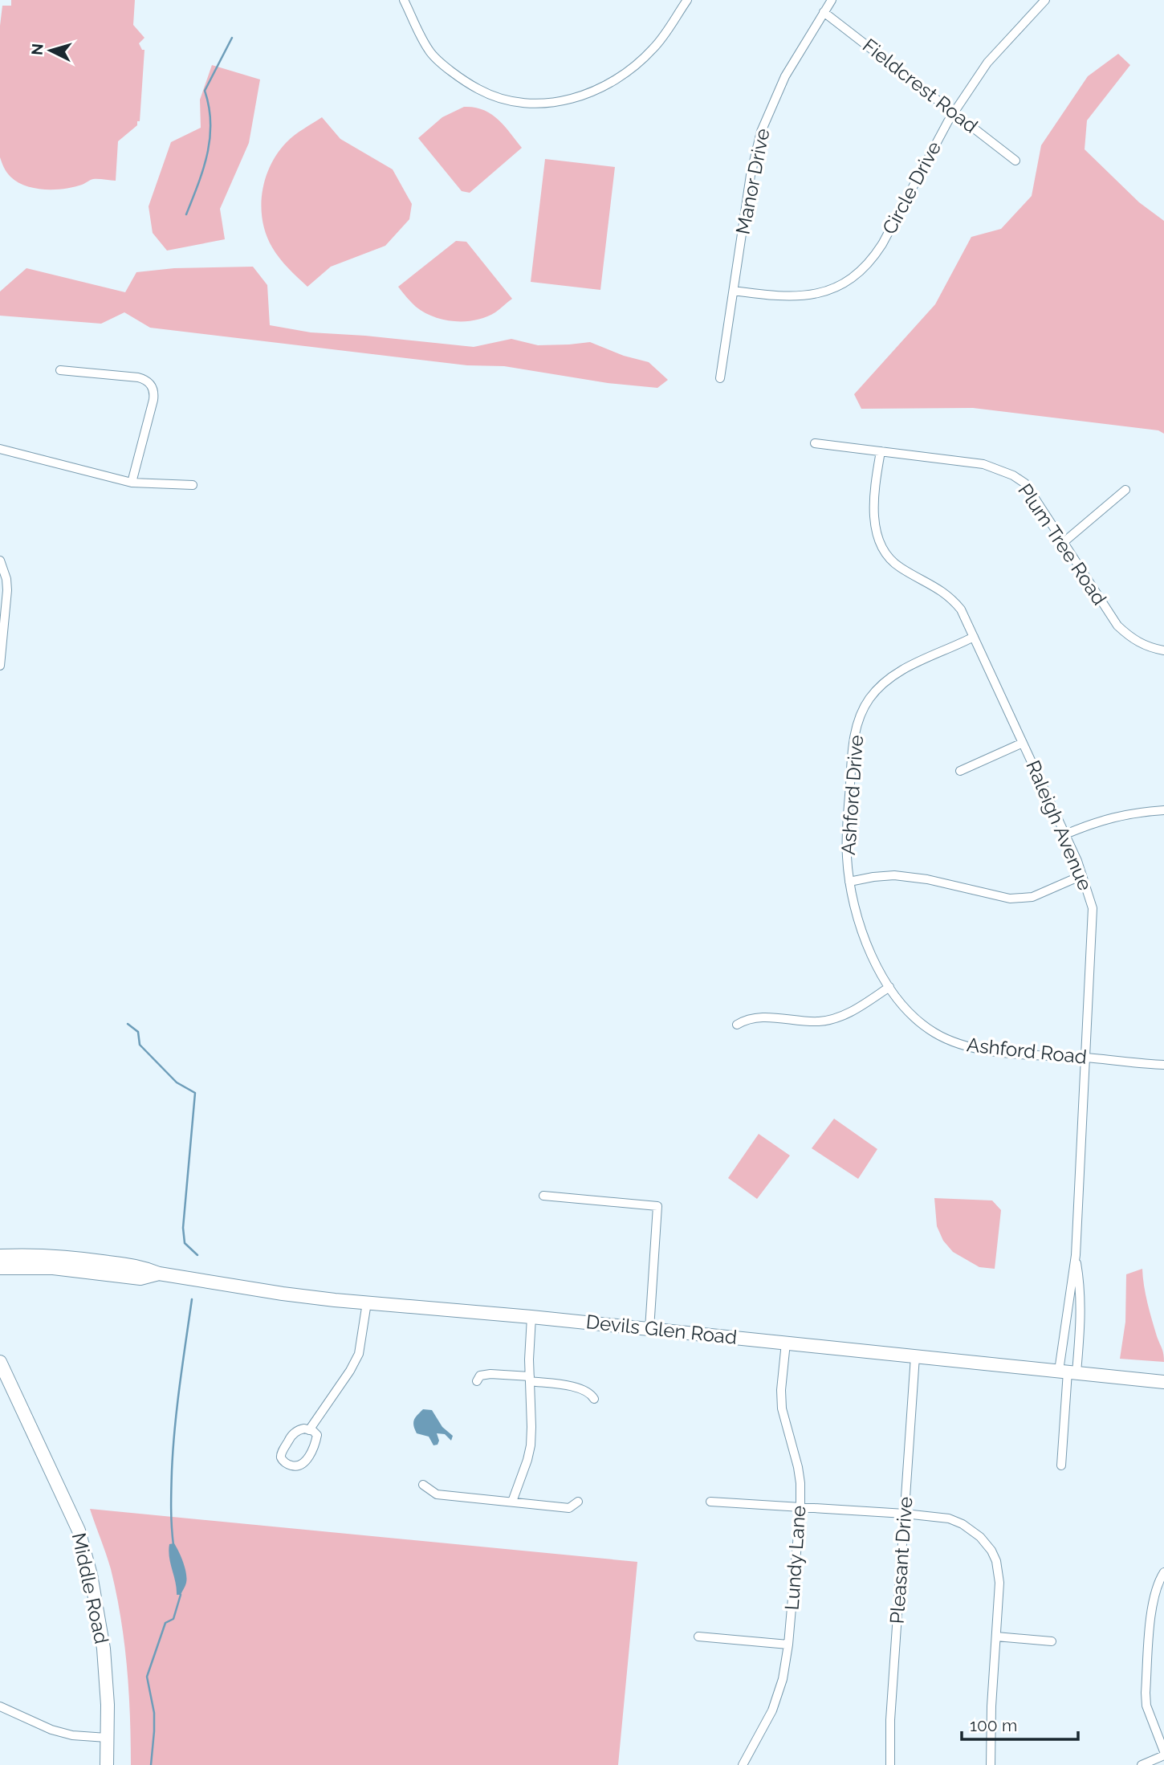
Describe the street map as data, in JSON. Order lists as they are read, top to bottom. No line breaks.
{"streets":{"main road":["Devils Glen Road","Middle Road"],"street":["Fieldcrest Road","Manor Drive","Circle Drive","Plum Tree Road","Ashford Drive","Raleigh Avenue","Ashford Road","Lundy Lane","Pleasant Drive"]},"crossings":[["Fieldcrest Road","Manor Drive"],["Fieldcrest Road","Circle Drive"],["Manor Drive","Circle Drive"],["Plum Tree Road","Raleigh Avenue"],["Ashford Drive","Raleigh Avenue"],["Ashford Drive","Ashford Road"],["Raleigh Avenue","Ashford Road"],["Raleigh Avenue","Devils Glen Road"],["Devils Glen Road","Lundy Lane"],["Devils Glen Road","Pleasant Drive"]],"scale_bar":"100 m","north":"left"}
